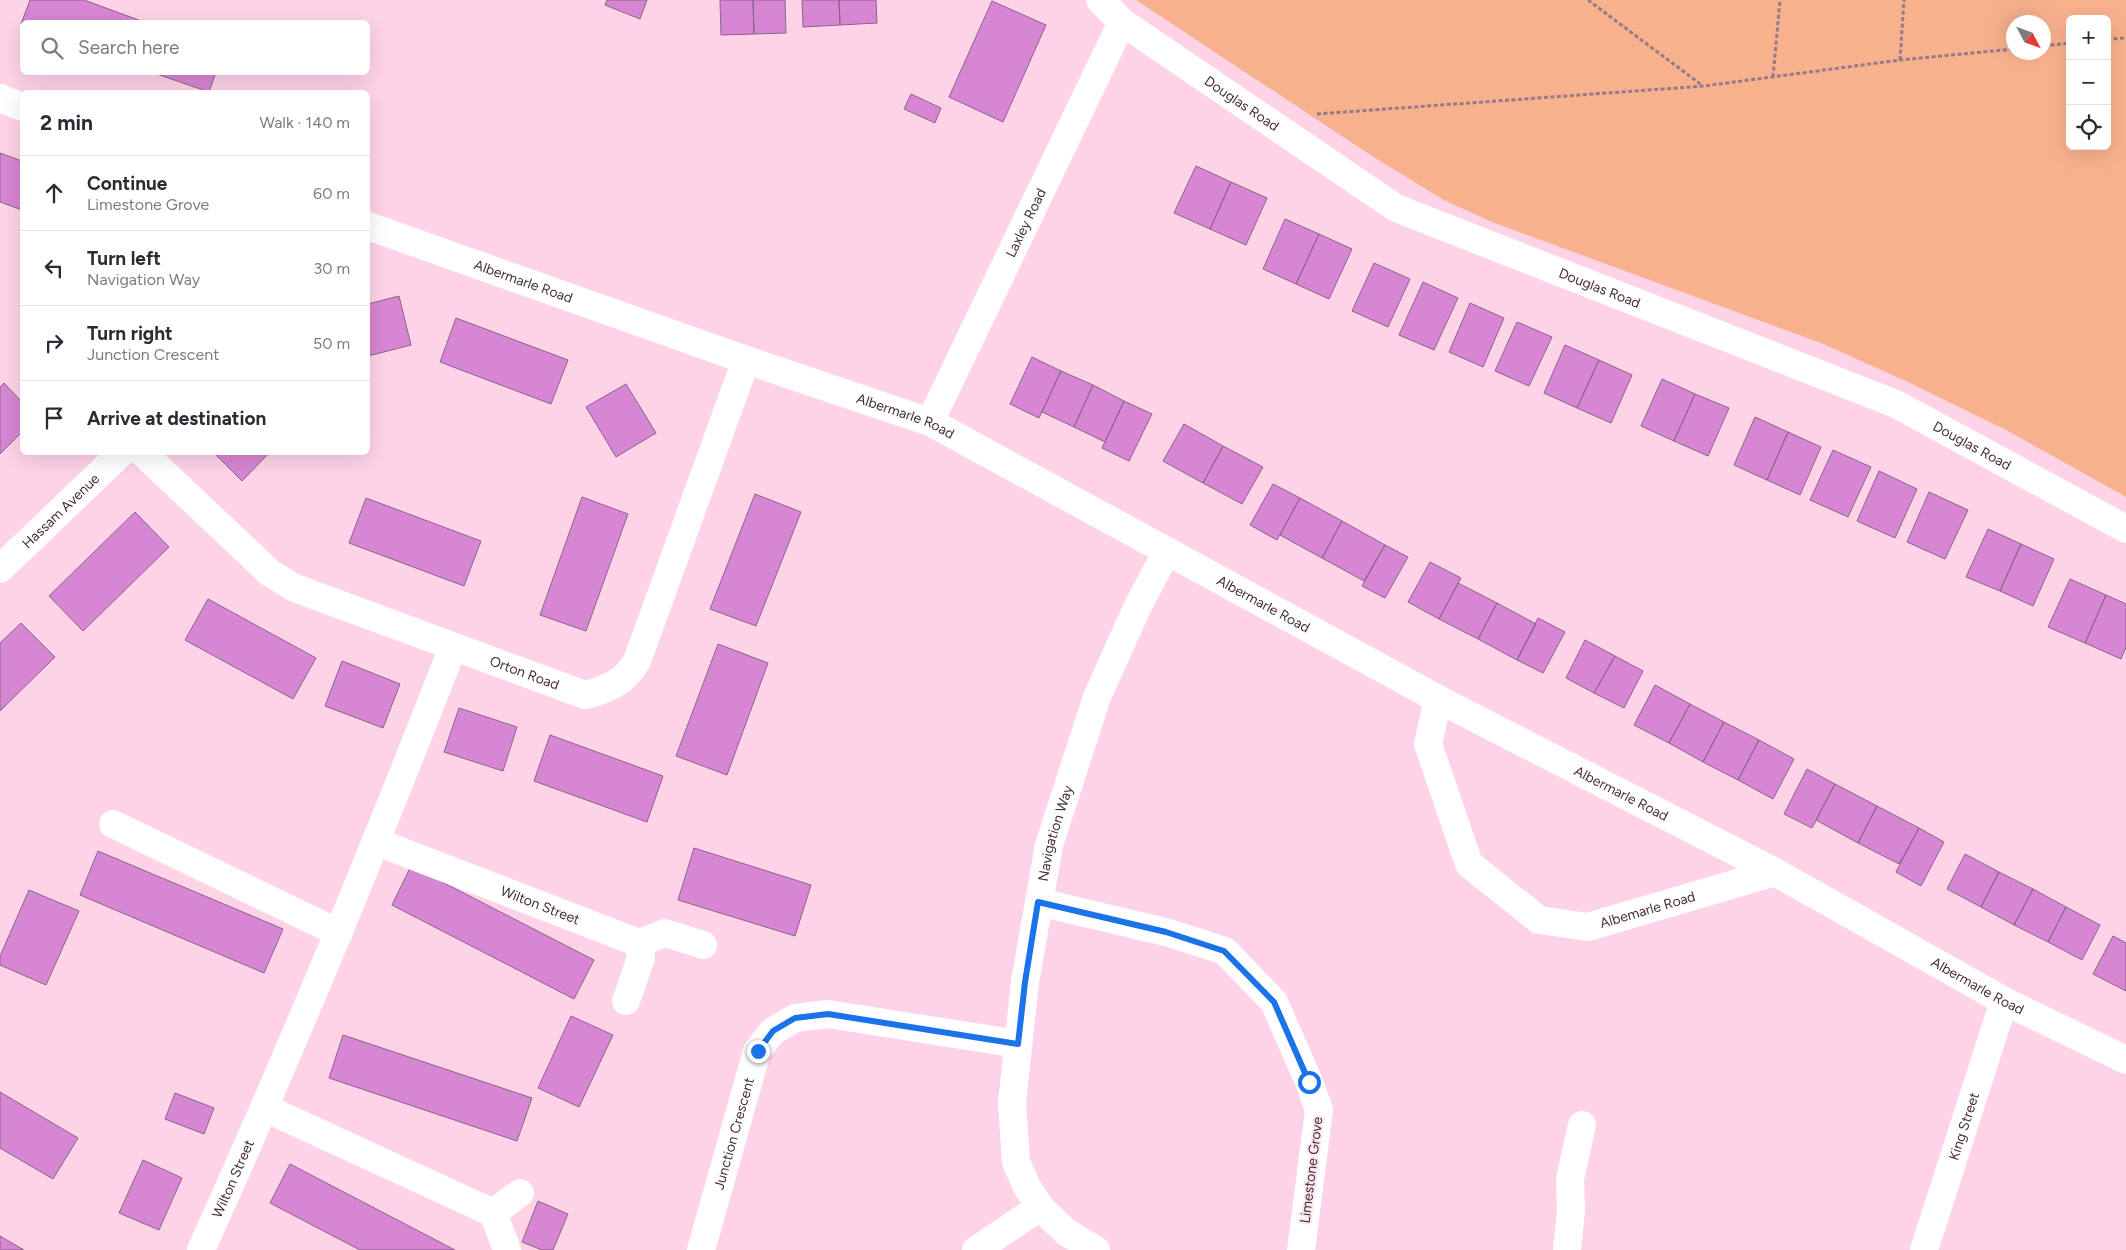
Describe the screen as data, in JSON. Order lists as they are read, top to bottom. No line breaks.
{"streets":{"street":["Douglas Road","Laxley Road","Albermarle Road","Hassam Avenue","Orton Road","Navigation Way","Wilton Street","Albemarle Road","King Street","Junction Crescent","Limestone Grove"]},"crossings":[["Douglas Road","Laxley Road"],["Laxley Road","Albermarle Road"],["Albermarle Road","Orton Road"],["Albermarle Road","Navigation Way"],["Albermarle Road","Albemarle Road"],["Albermarle Road","King Street"],["Orton Road","Wilton Street"],["Navigation Way","Junction Crescent"],["Navigation Way","Limestone Grove"]],"north":"bottom right","page":{"map_buttons":["+","−"],"search":"Search here","heading":["2 min","Walk · 140 m"],"list":[["Continue","Limestone Grove","60 m"],["Turn left","Navigation Way","30 m"],["Turn right","Junction Crescent","50 m"],"Arrive at destination"]}}
